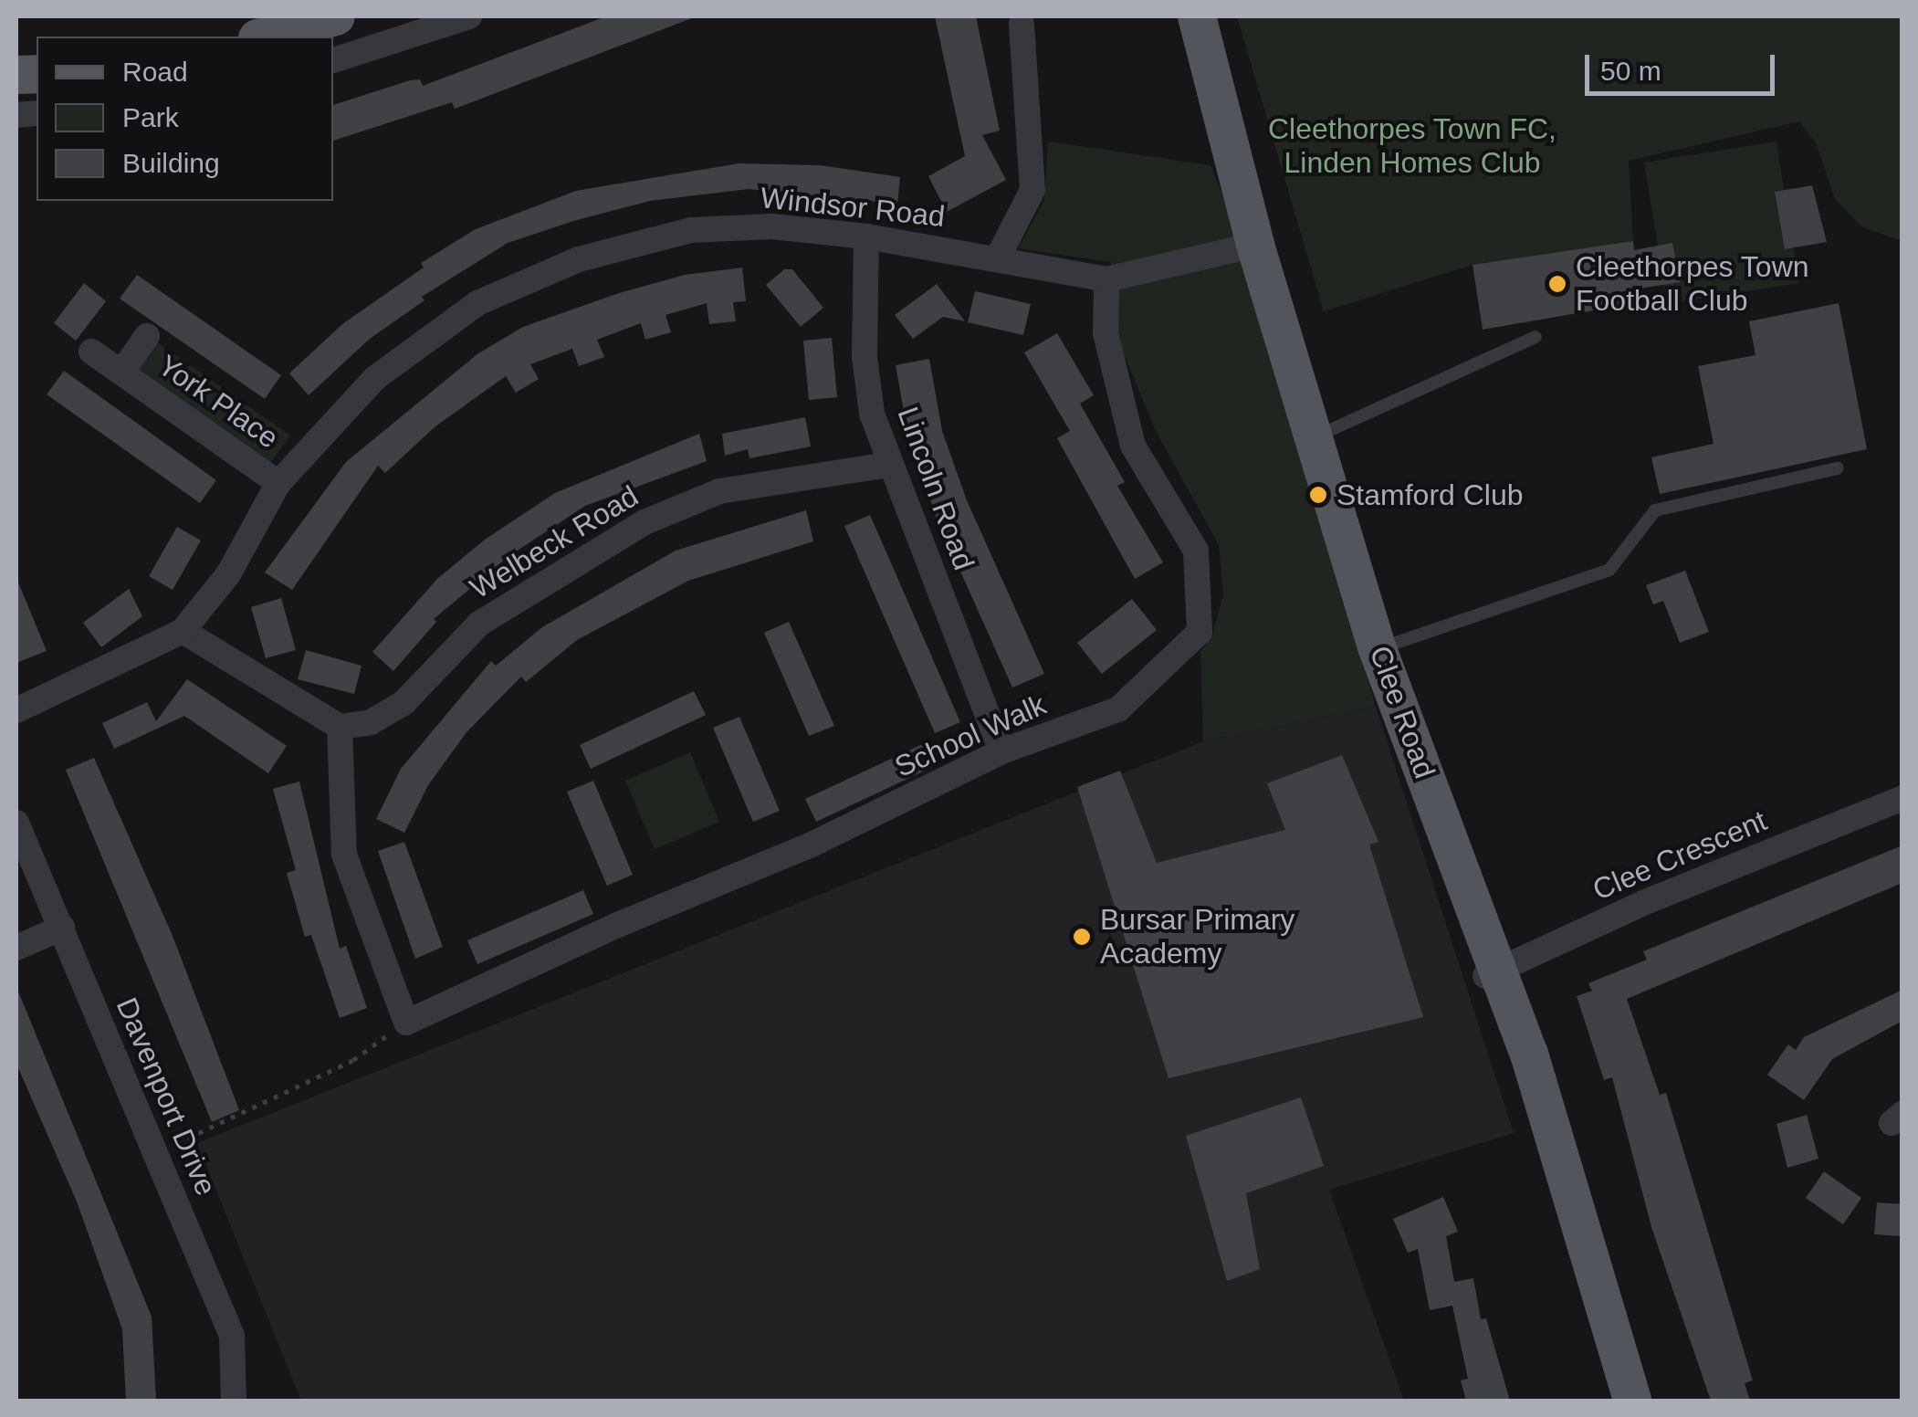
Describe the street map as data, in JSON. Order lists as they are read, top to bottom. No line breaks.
{"streets":{"main road":["Clee Road"],"street":["Windsor Road","York Place","Lincoln Road","Welbeck Road","School Walk","Clee Crescent","Davenport Drive"]},"crossings":[["Windsor Road","York Place"],["Windsor Road","Lincoln Road"],["Windsor Road","Clee Road"],["Windsor Road","School Walk"],["Lincoln Road","Welbeck Road"],["Lincoln Road","School Walk"],["Clee Road","Clee Crescent"]],"parks":["Cleethorpes Town FC, Linden Homes Club"],"places":["Cleethorpes Town Football Club","Stamford Club","Bursar Primary Academy"],"legend":["Road","Park","Building"],"scale_bar":"50 m"}
